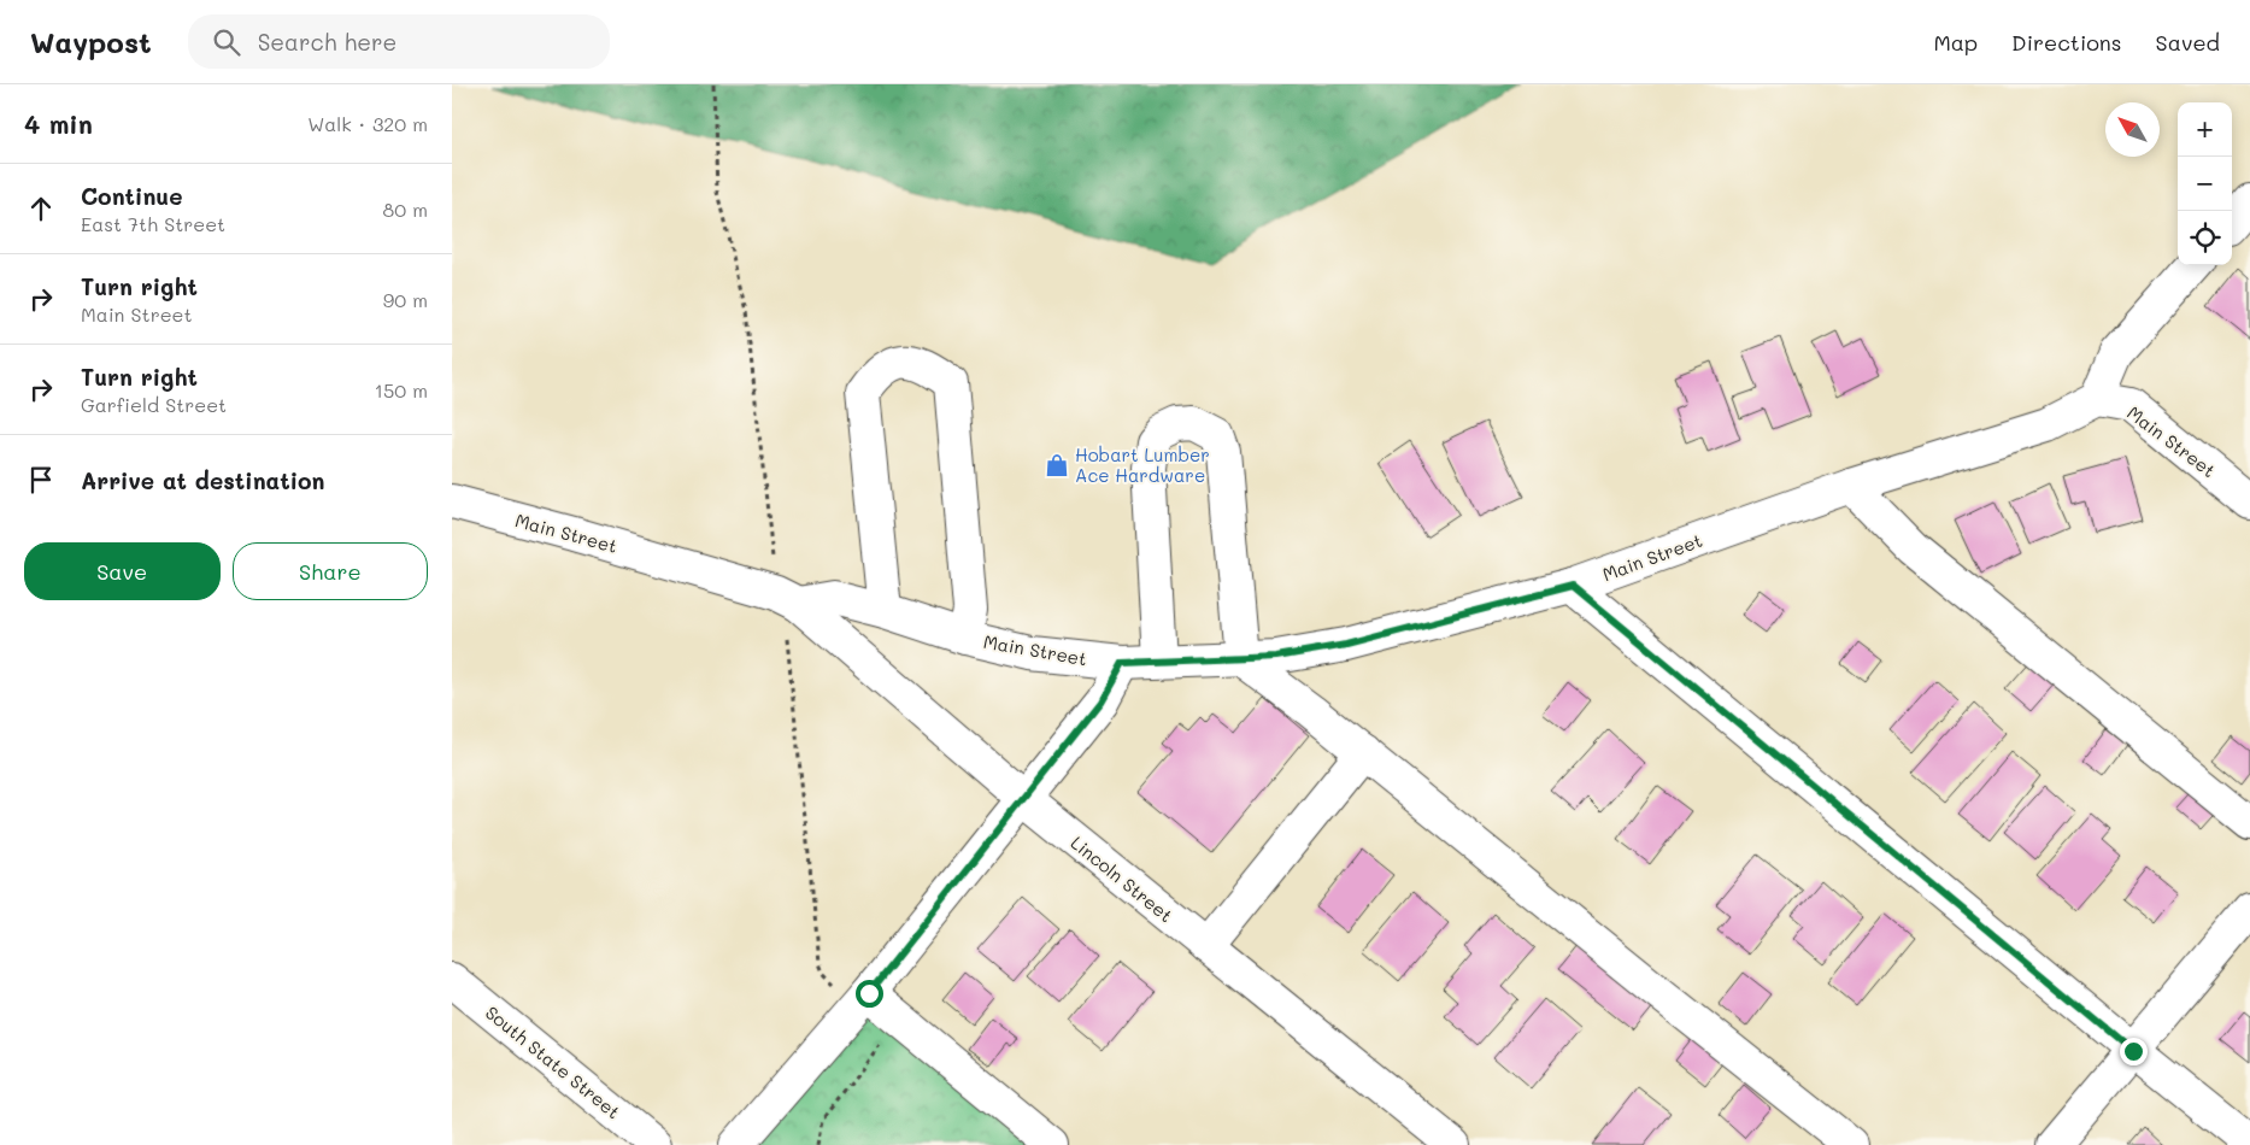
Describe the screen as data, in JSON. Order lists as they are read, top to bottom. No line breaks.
{"streets":{"street":["Main Street","Lincoln Street","South State Street"]},"crossings":[["Main Street","Lincoln Street"]],"places":{"shop":["Hobart Lumber Ace Hardware"]},"north":"top left","page":{"header":"Waypost","search":"Search here","nav":["Map","Directions","Saved"],"heading":["4 min","Walk · 320 m"],"map_buttons":["+","−"],"list":[["Continue","East 7th Street","80 m"],["Turn right","Main Street","90 m"],["Turn right","Garfield Street","150 m"],"Arrive at destination"],"buttons":["Save","Share"]}}
